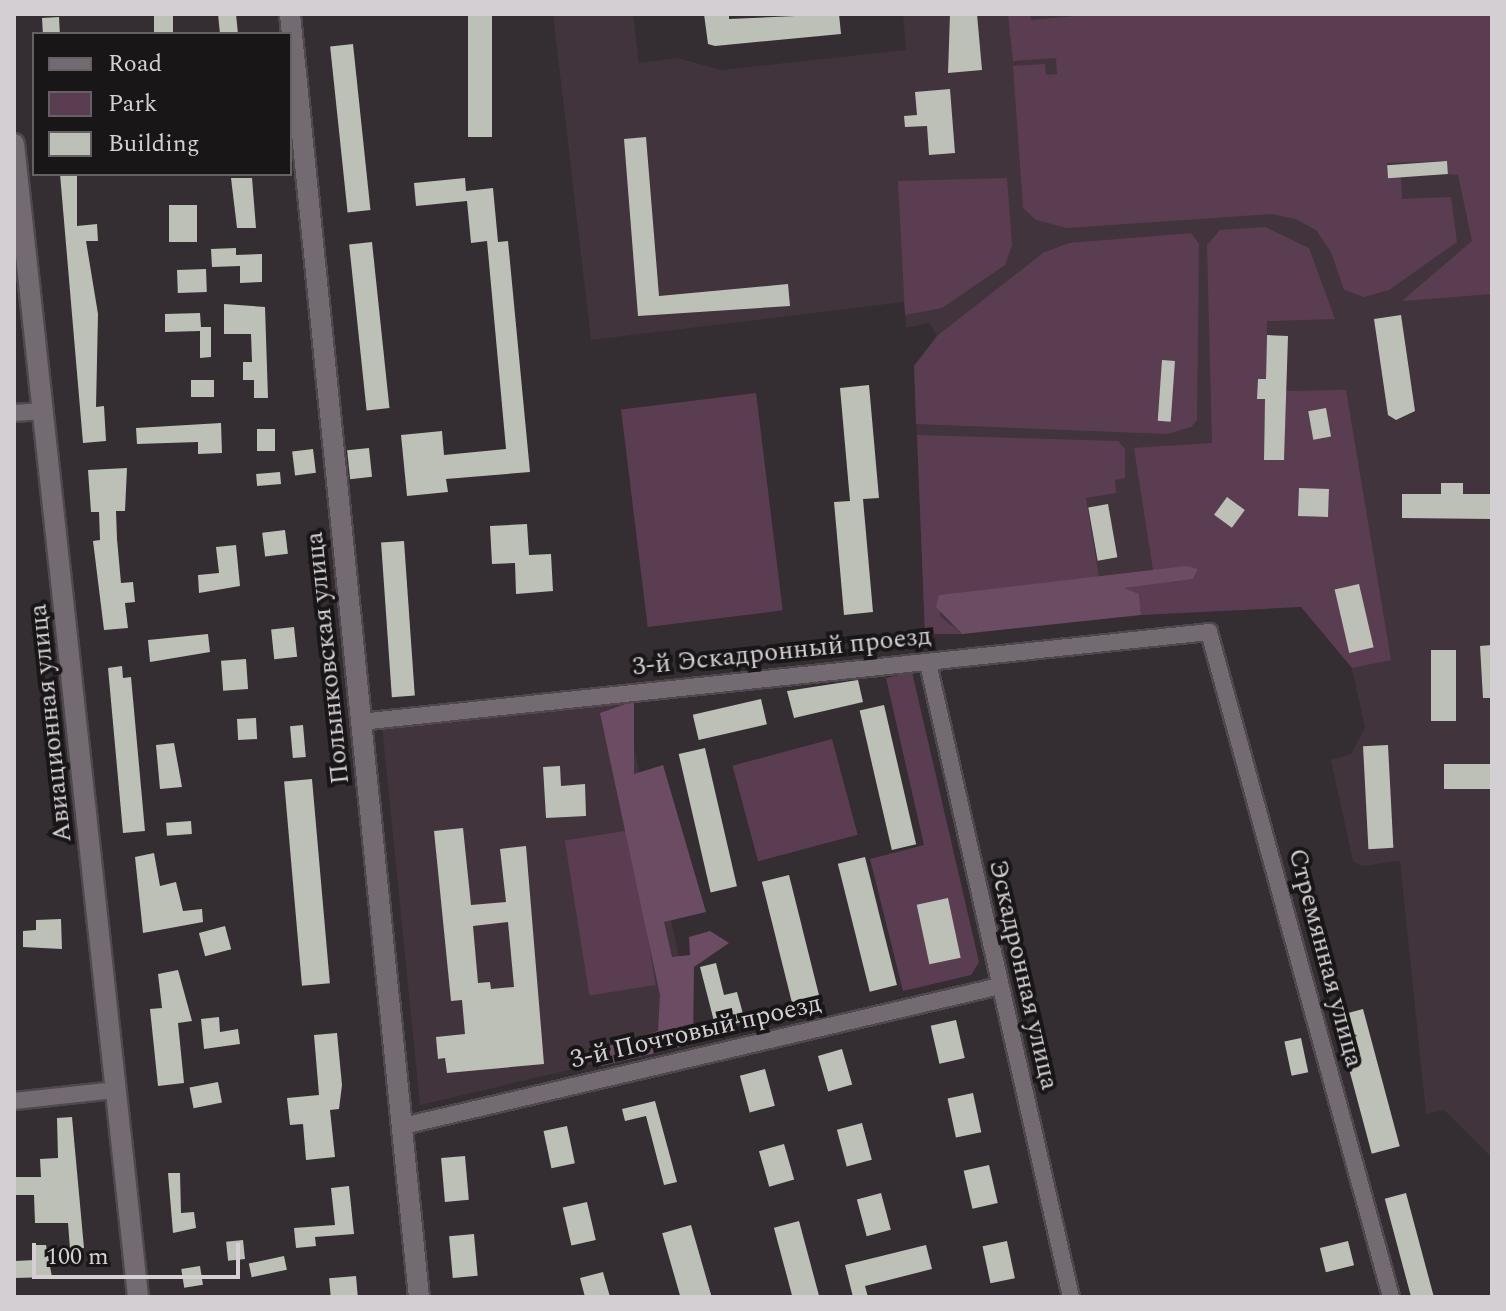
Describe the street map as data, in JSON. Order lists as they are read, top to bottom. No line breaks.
{"streets":{"street":["3-й Эскадронный проезд","Полынковская улица","Авиационная улица","Стремянная улица","Эскадронная улица","3-й Почтовый проезд"]},"crossings":[["3-й Эскадронный проезд","Полынковская улица"],["3-й Эскадронный проезд","Стремянная улица"],["3-й Эскадронный проезд","Эскадронная улица"],["Полынковская улица","3-й Почтовый проезд"],["Эскадронная улица","3-й Почтовый проезд"]],"legend":["Road","Park","Building"],"scale_bar":"100 m"}
